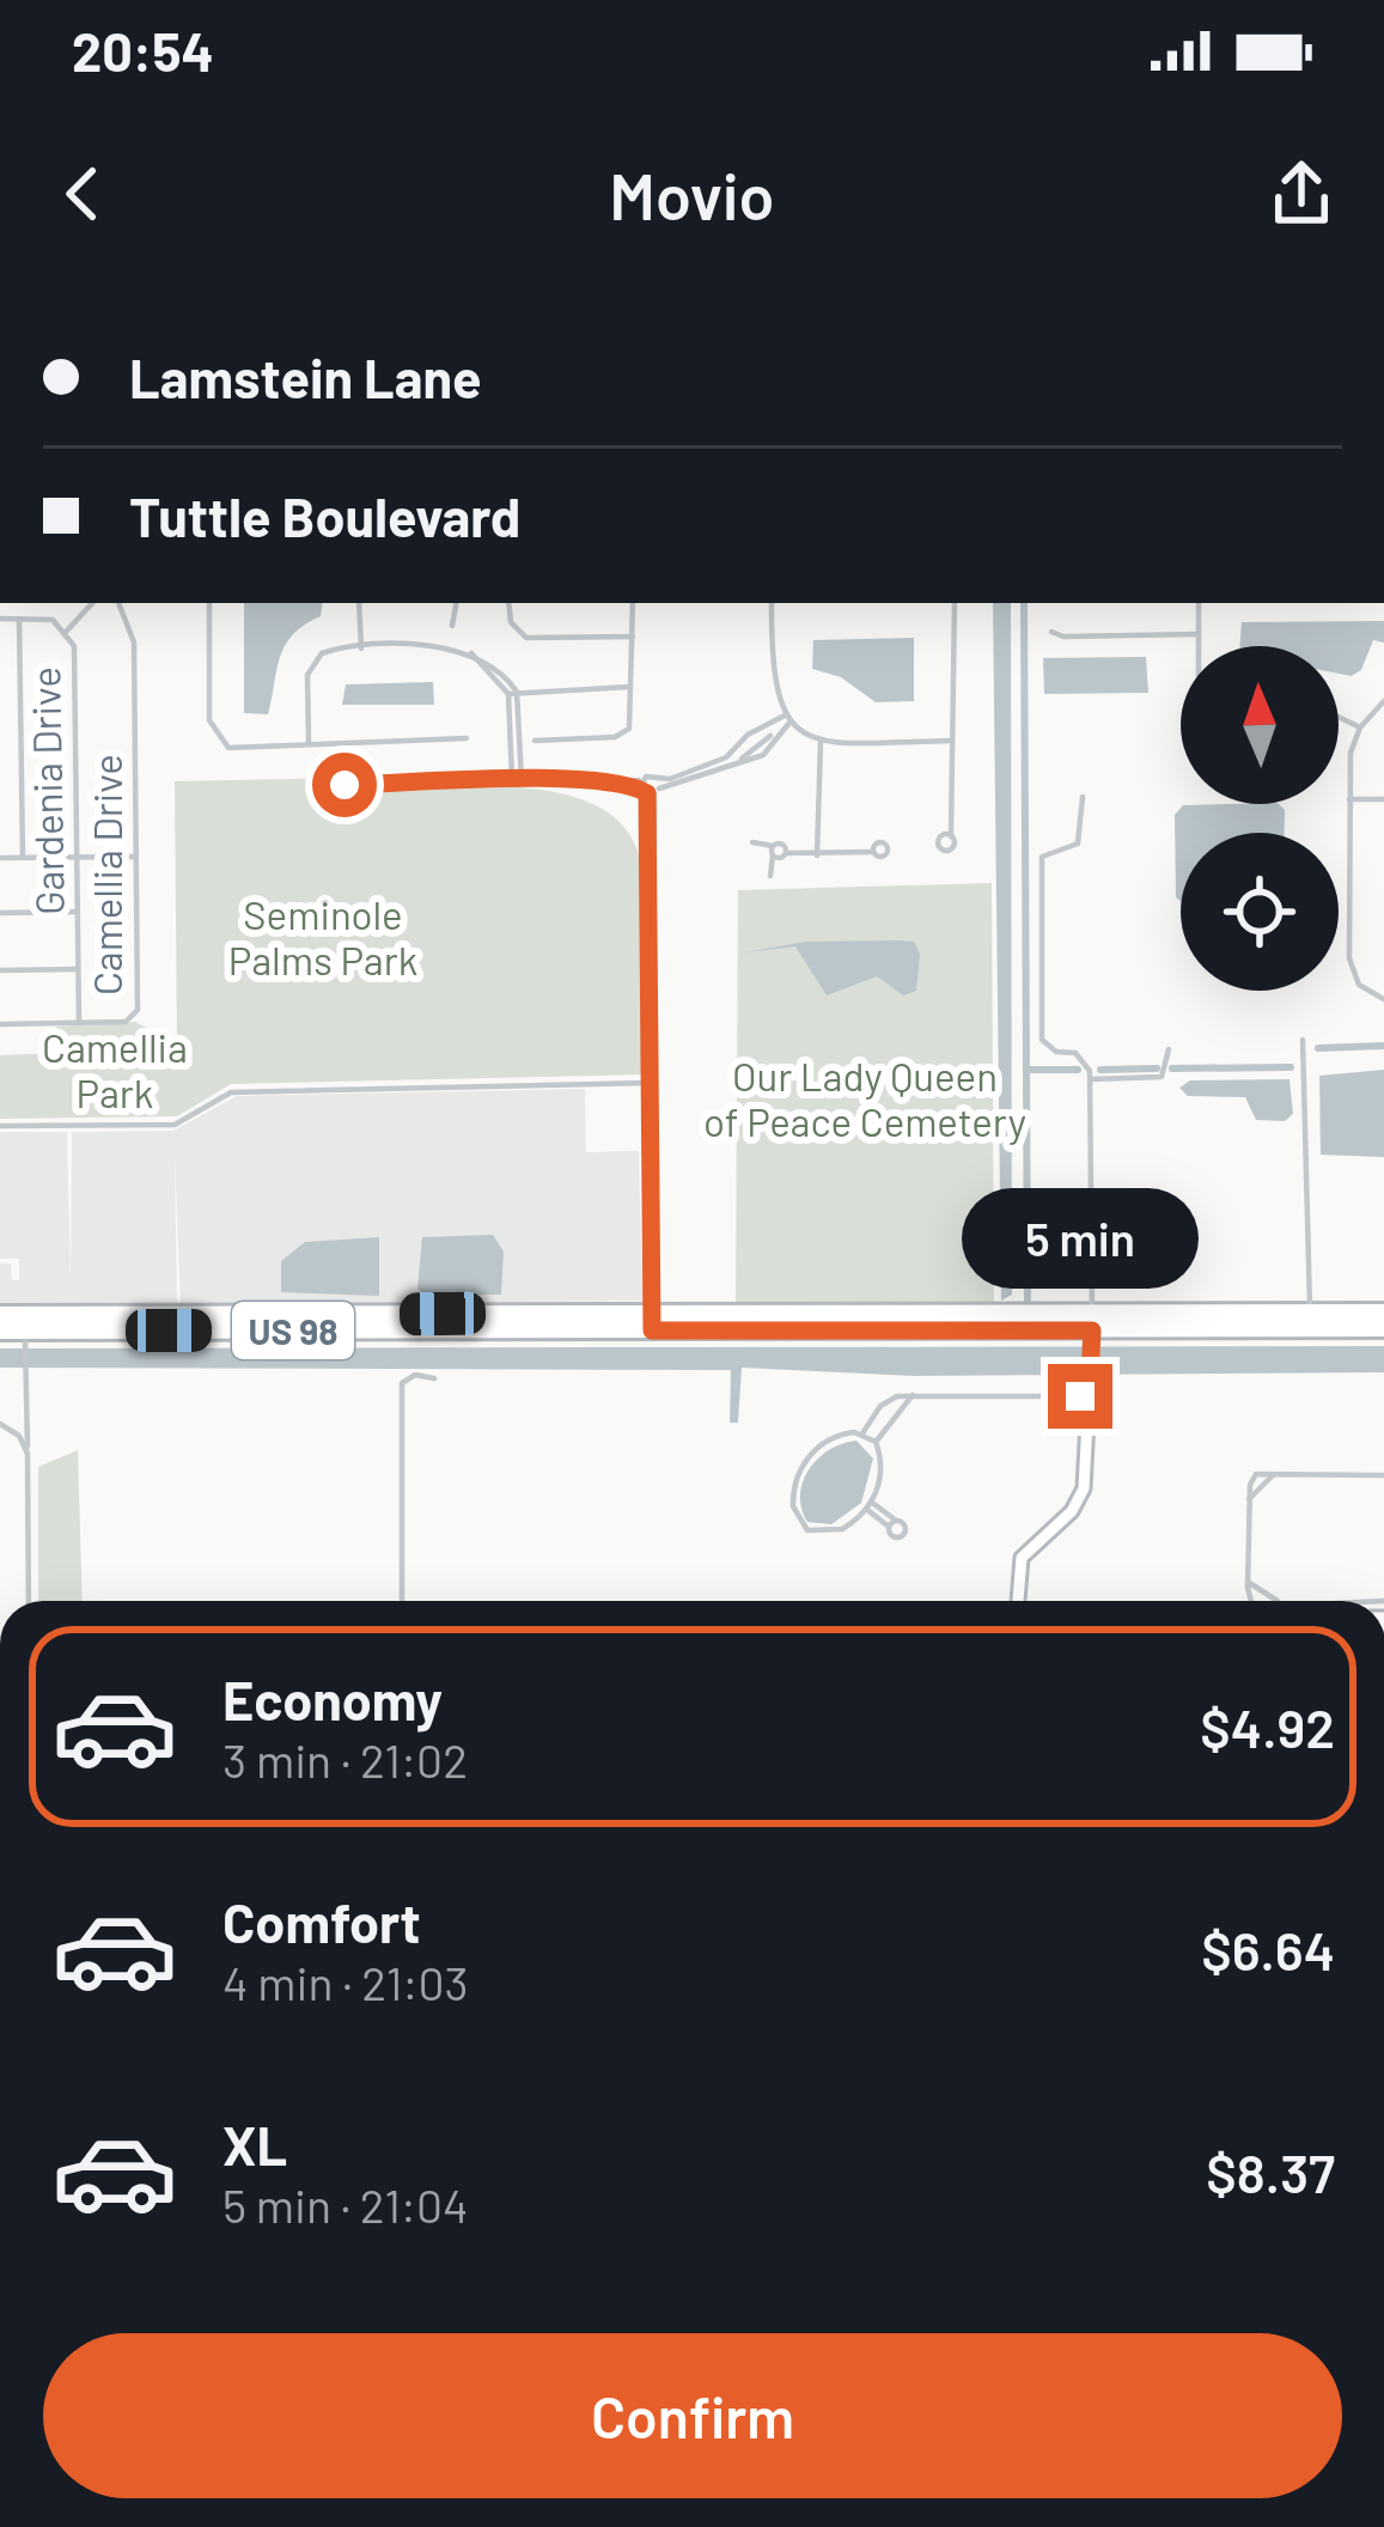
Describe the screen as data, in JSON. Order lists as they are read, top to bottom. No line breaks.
{"streets":{"highway":["US 98"],"street":["Gardenia Drive","Camellia Drive"]},"crossings":[["Gardenia Drive","Camellia Drive"]],"parks":["Seminole Palms Park","Camellia Park","Our Lady Queen of Peace Cemetery"],"north":"top","page":{"status":"20:54","header":"Movio","banner":["Lamstein Lane","Tuttle Boulevard"],"bubble":"5 min","list":[{"name":"Economy","note":"3 min · 21:02","value":"$4.92"},{"name":"Comfort","note":"4 min · 21:03","value":"$6.64"},{"name":"XL","note":"5 min · 21:04","value":"$8.37"}],"buttons":"Confirm"}}
